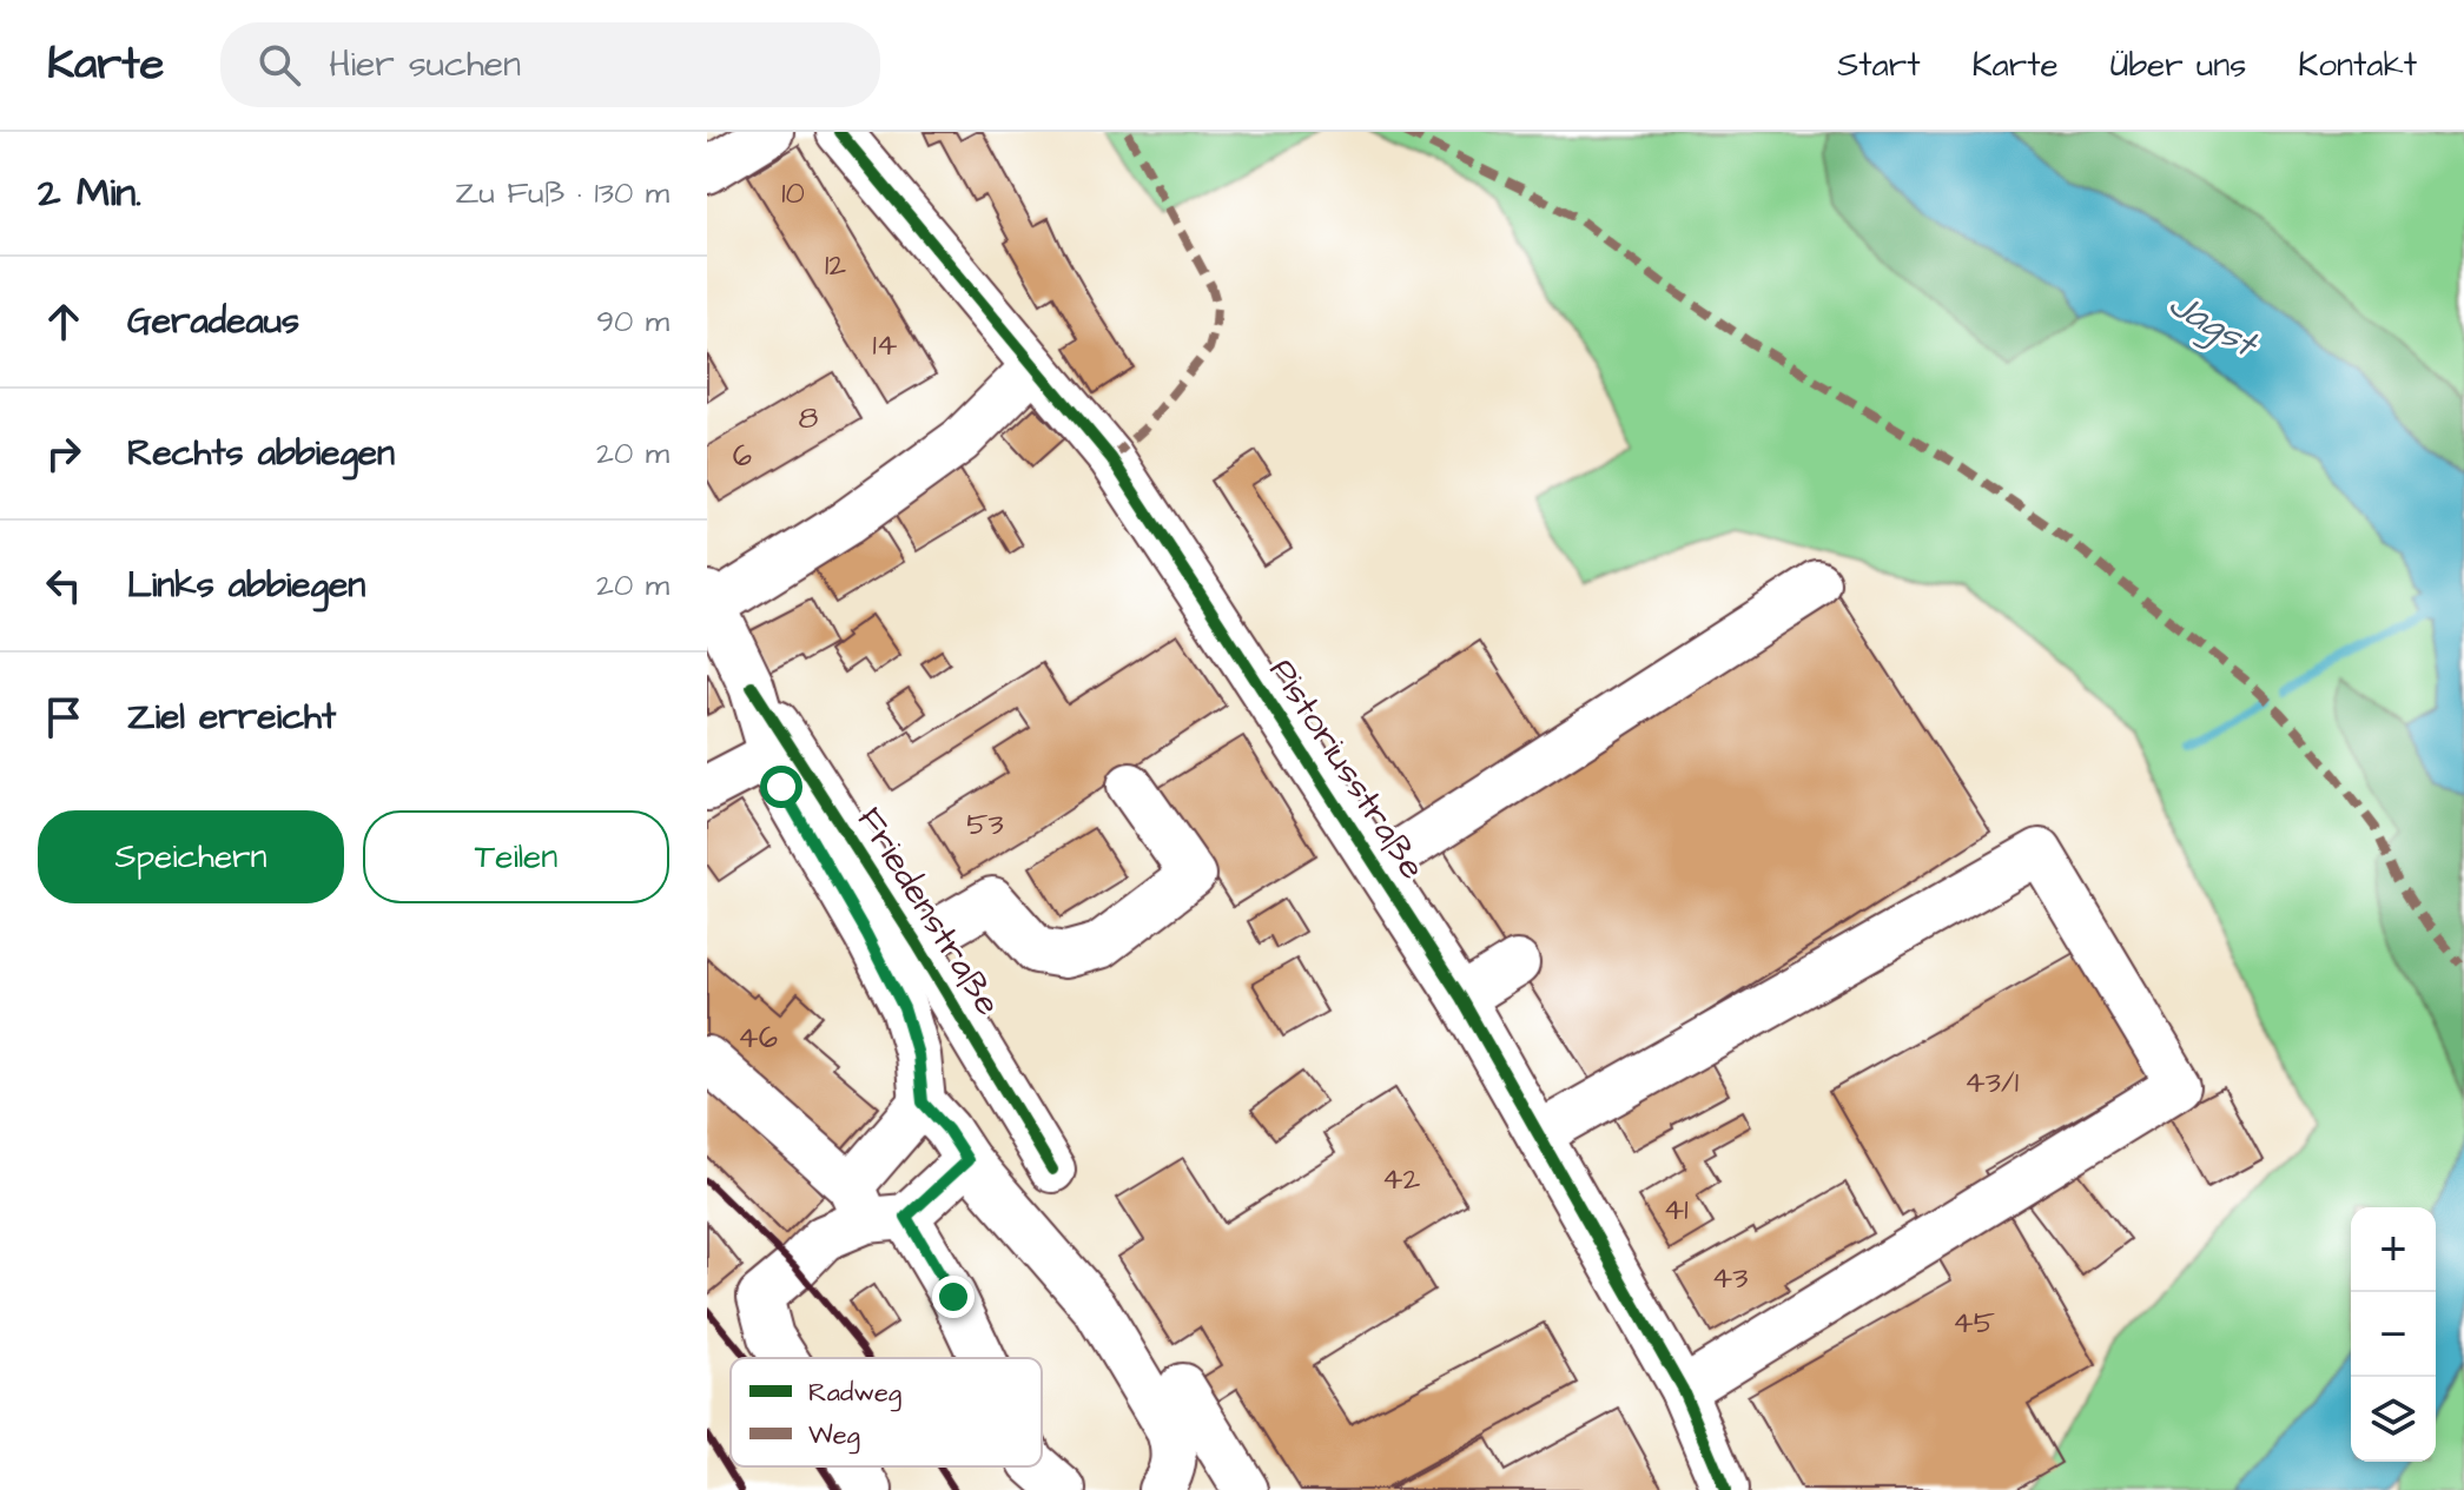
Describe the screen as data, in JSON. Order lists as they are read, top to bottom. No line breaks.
{"streets":{"street":["Pistoriusstraße","Friedenstraße"]},"water":["Jagst"],"house_numbers":["10","12","14","8","6","53","46","43/1","42","41","43","45"],"legend":["Radweg","Weg"],"page":{"header":"Karte","search":"Hier suchen","nav":["Start","Karte","Über uns","Kontakt"],"heading":["2 Min.","Zu Fuß · 130 m"],"list":[["Geradeaus","90 m"],["Rechts abbiegen","20 m"],["Links abbiegen","20 m"],"Ziel erreicht"],"buttons":["Speichern","Teilen"],"map_buttons":["+","−"]}}
